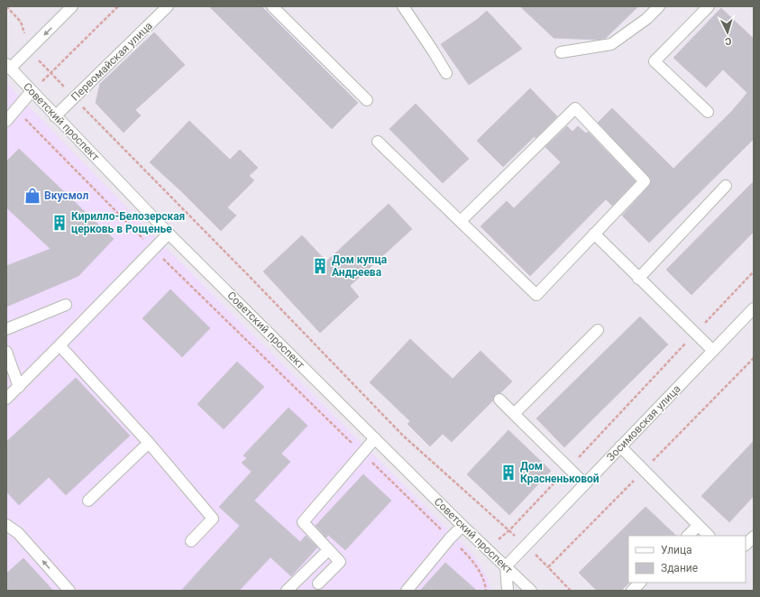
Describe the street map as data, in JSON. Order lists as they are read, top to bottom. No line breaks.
{"streets":{"street":["Первомайская улица","Советский проспект","Зосимовская улица"]},"crossings":[["Первомайская улица","Советский проспект"],["Советский проспект","Зосимовская улица"]],"places":{"shop":["Вкусмол"],"building":["Кирилло-Белозерская церковь в Рощенье","Дом купца Андреева","Дом Красненьковой"]},"legend":["Улица","Здание"],"north":"bottom"}
